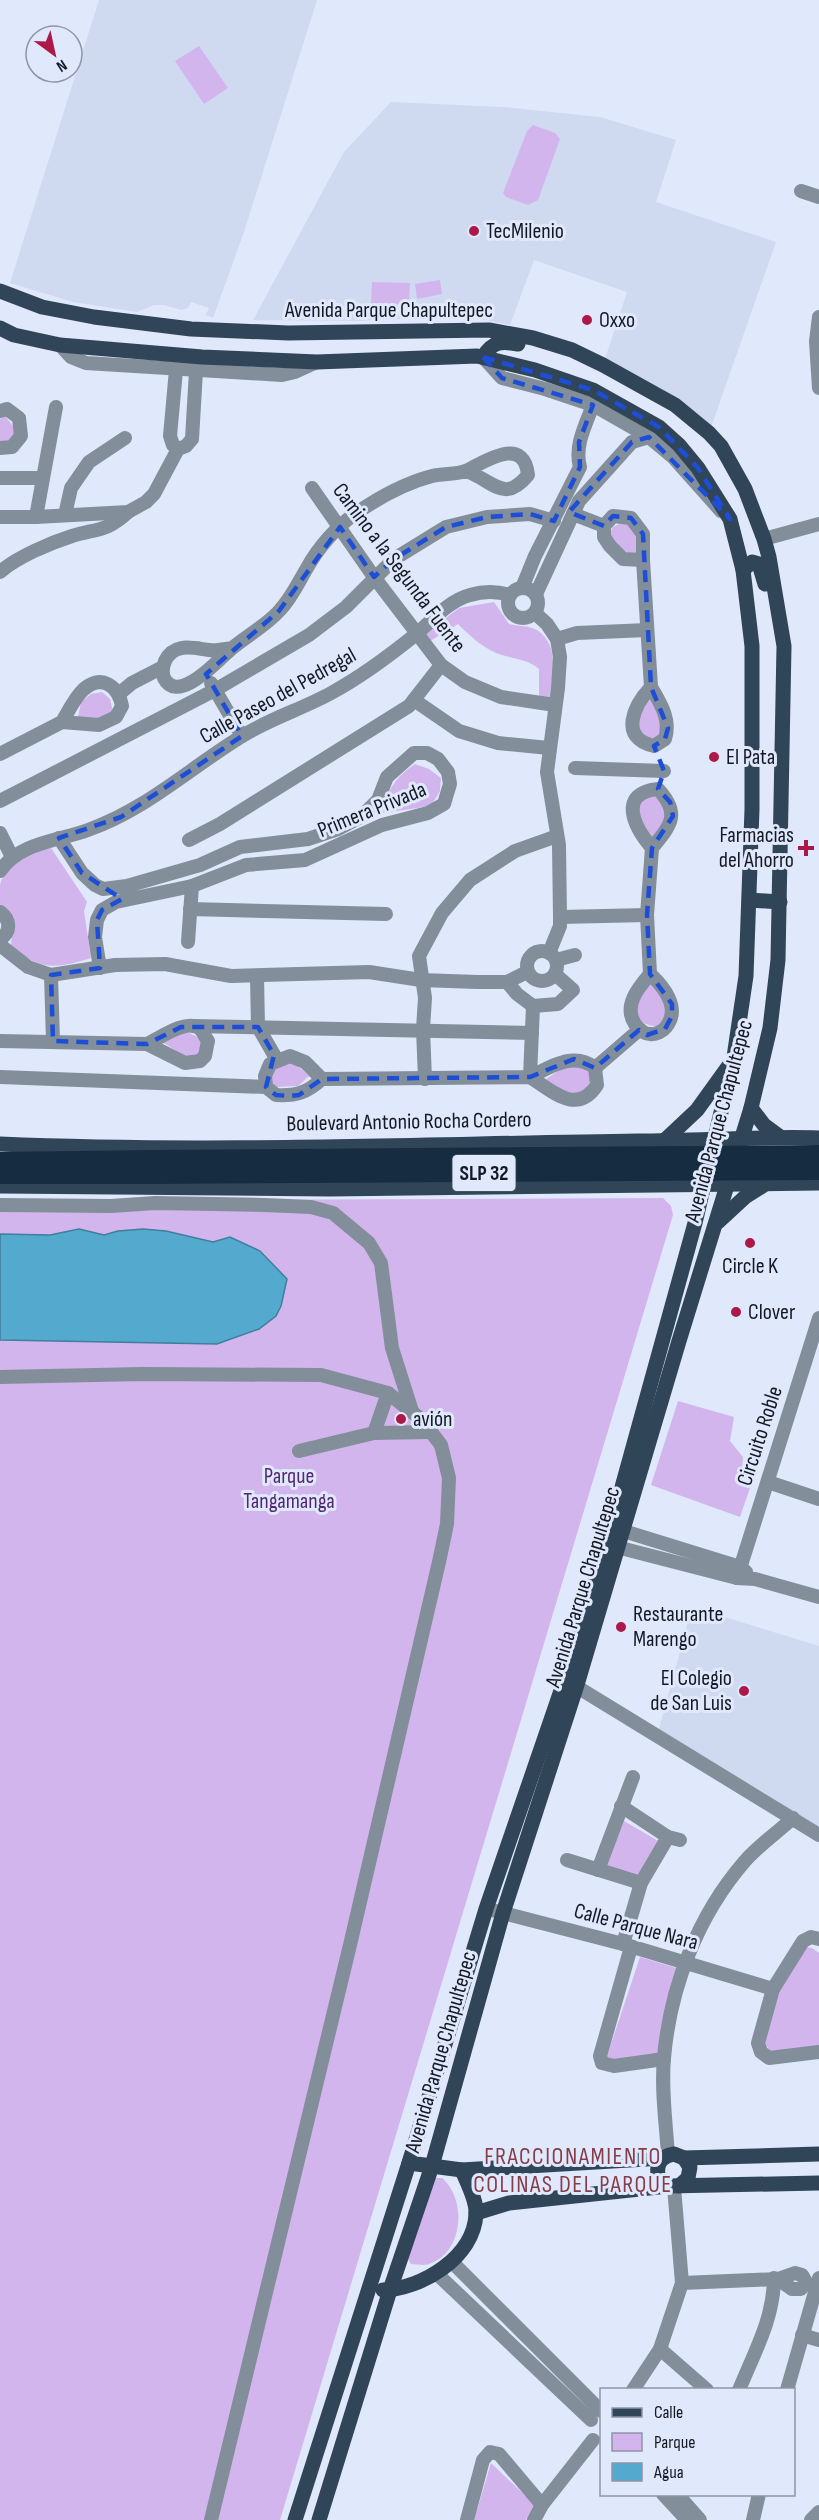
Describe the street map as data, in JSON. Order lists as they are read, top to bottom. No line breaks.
{"streets":{"highway":["SLP 32"],"main road":["Avenida Parque Chapultepec","Boulevard Antonio Rocha Cordero"],"street":["Camino a la Segunda Fuente","Calle Paseo del Pedregal","Primera Privada","Circuito Roble","Calle Parque Nara"]},"crossings":[["Avenida Parque Chapultepec","Boulevard Antonio Rocha Cordero"],["Avenida Parque Chapultepec","Calle Parque Nara"],["Camino a la Segunda Fuente","Calle Paseo del Pedregal"],["Calle Paseo del Pedregal","Primera Privada"]],"districts":["FRACCIONAMIENTO COLINAS DEL PARQUE"],"parks":["Parque Tangamanga"],"places":{"other":["TecMilenio","Oxxo","El Pata","Circle K","Clover","avión","Restaurante Marengo","El Colegio de San Luis"],"health":["Farmacias del Ahorro"]},"legend":["Calle","Parque","Agua"],"north":"bottom right"}
